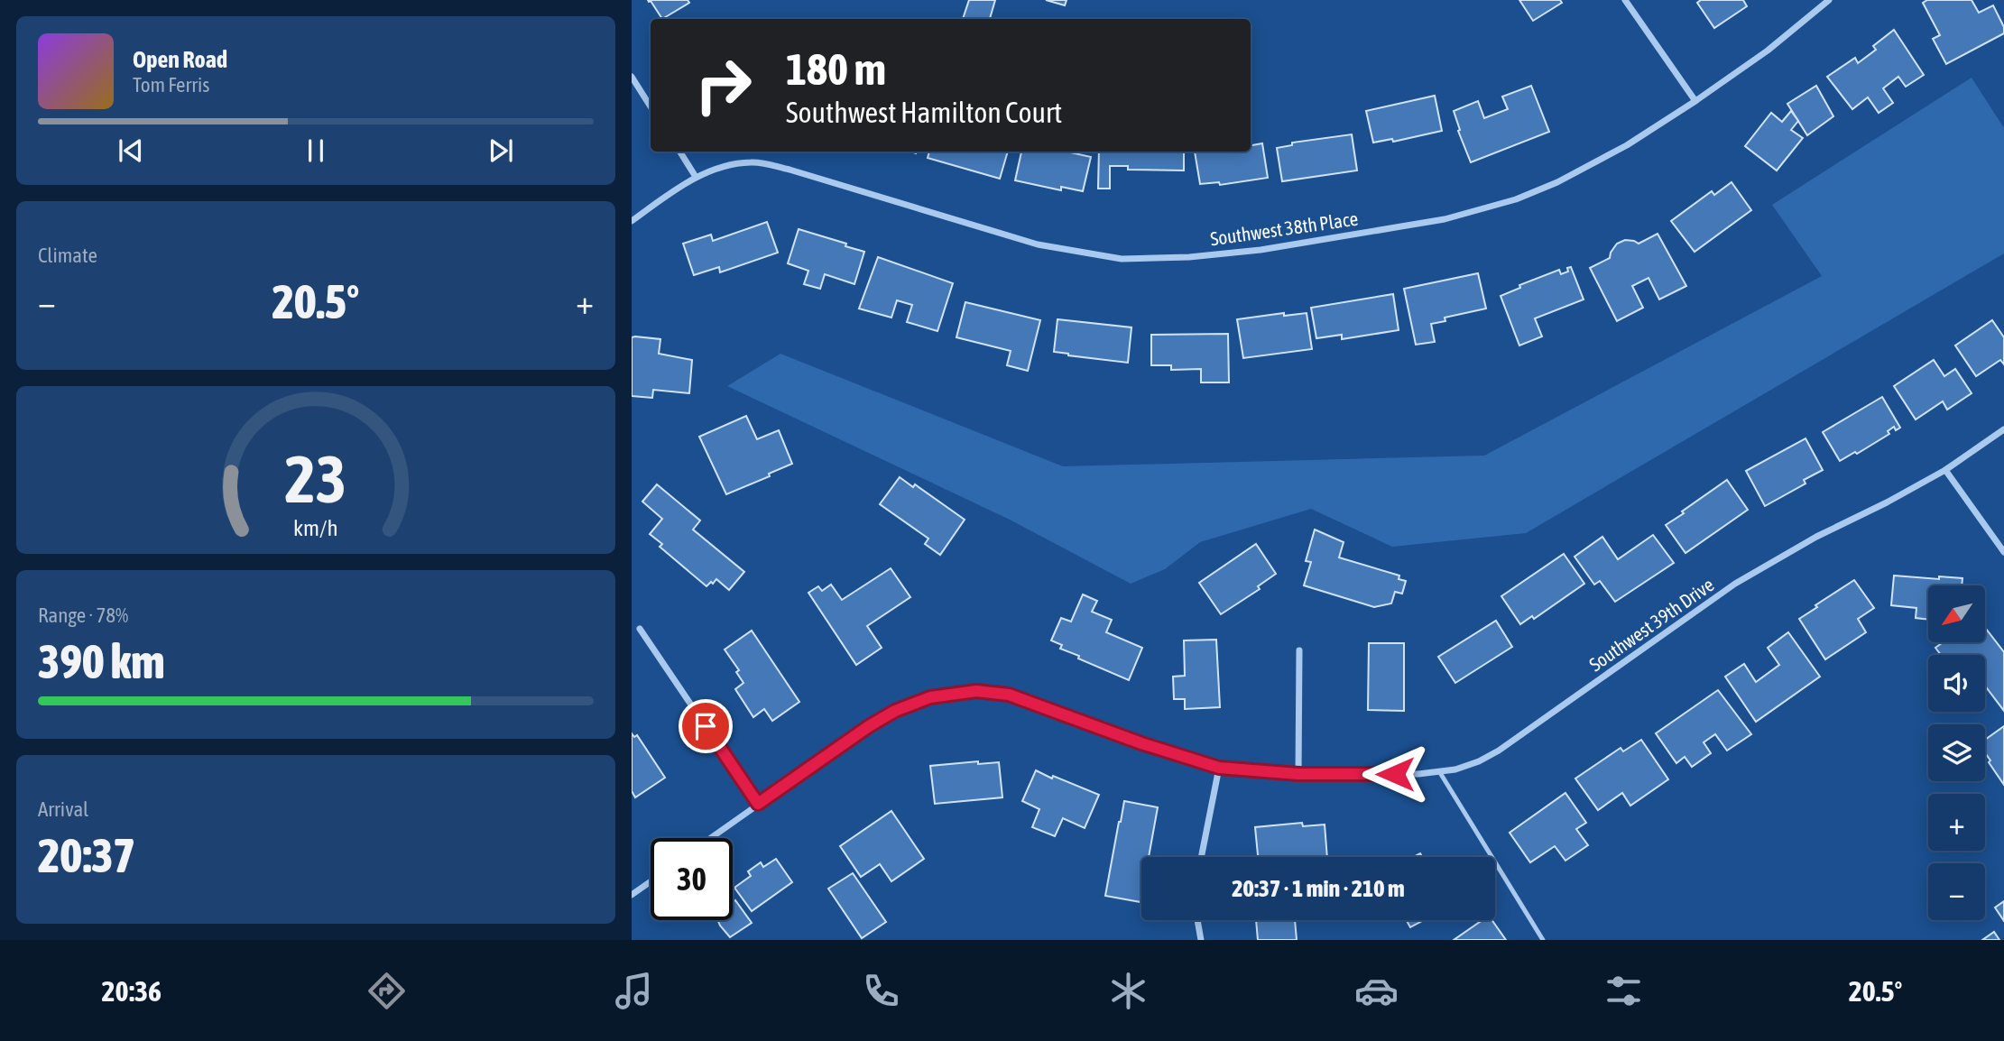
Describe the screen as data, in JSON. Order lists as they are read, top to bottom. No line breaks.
{"streets":{"street":["Southwest 38th Place","Southwest 39th Drive"]},"north":"bottom left","page":{"turn":["180 m","Southwest Hamilton Court"],"song":["Open Road","Tom Ferris"],"tile":["Climate",["Range · 78%","390 km"],["Arrival","20:37"]],"heat":["−","20.5°","+"],"map_buttons":["+","−"],"limit":"30","trip":"20:37 · 1 min · 210 m","tabs":["20:36","20.5°"],"gauge":["23","km/h"]}}
